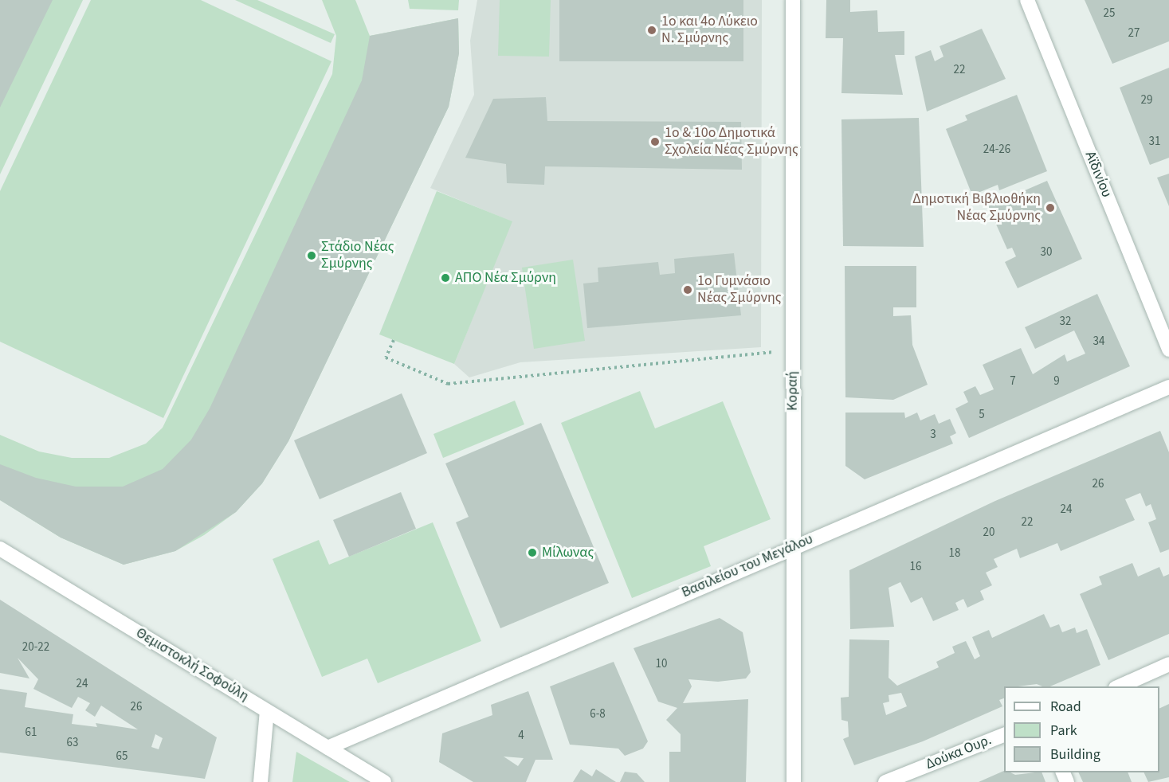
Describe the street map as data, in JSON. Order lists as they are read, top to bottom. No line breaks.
{"streets":{"street":["Αϊδινίου","Κοραή","Βασιλείου του Μεγάλου","Θεμιστοκλή Σοφούλη","Δούκα Ουρ."]},"crossings":[["Κοραή","Βασιλείου του Μεγάλου"],["Βασιλείου του Μεγάλου","Θεμιστοκλή Σοφούλη"]],"places":["1ο και 4ο Λύκειο Ν. Σμύρνης","1ο & 10ο Δημοτικά Σχολεία Νέας Σμύρνης","Δημοτική Βιβλιοθήκη Νέας Σμύρνης","Στάδιο Νέας Σμύρνης","ΑΠΟ Νέα Σμύρνη","1ο Γυμνάσιο Νέας Σμύρνης","Μίλωνας"],"house_numbers":["25","27","22","29","31","24-26","30","32","34","7","9","5","3","26","24","22","20","18","16","20-22","10","24","26","6-8","61","4","63","65"],"legend":["Road","Park","Building"]}
